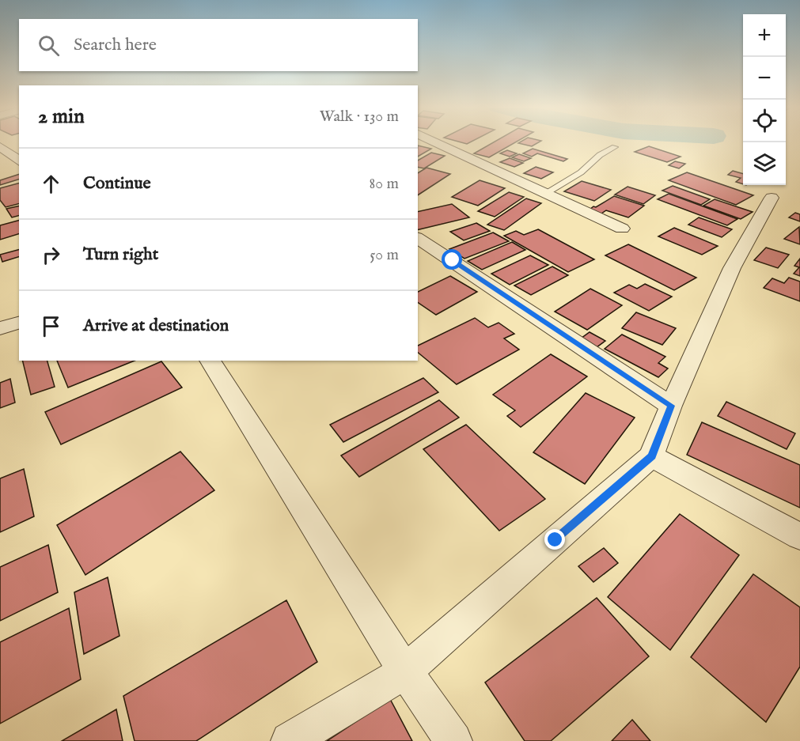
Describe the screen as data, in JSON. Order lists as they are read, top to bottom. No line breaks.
{"page":{"map_buttons":["+","−"],"search":"Search here","heading":["2 min","Walk · 130 m"],"list":[["Continue","80 m"],["Turn right","50 m"],"Arrive at destination"]}}
